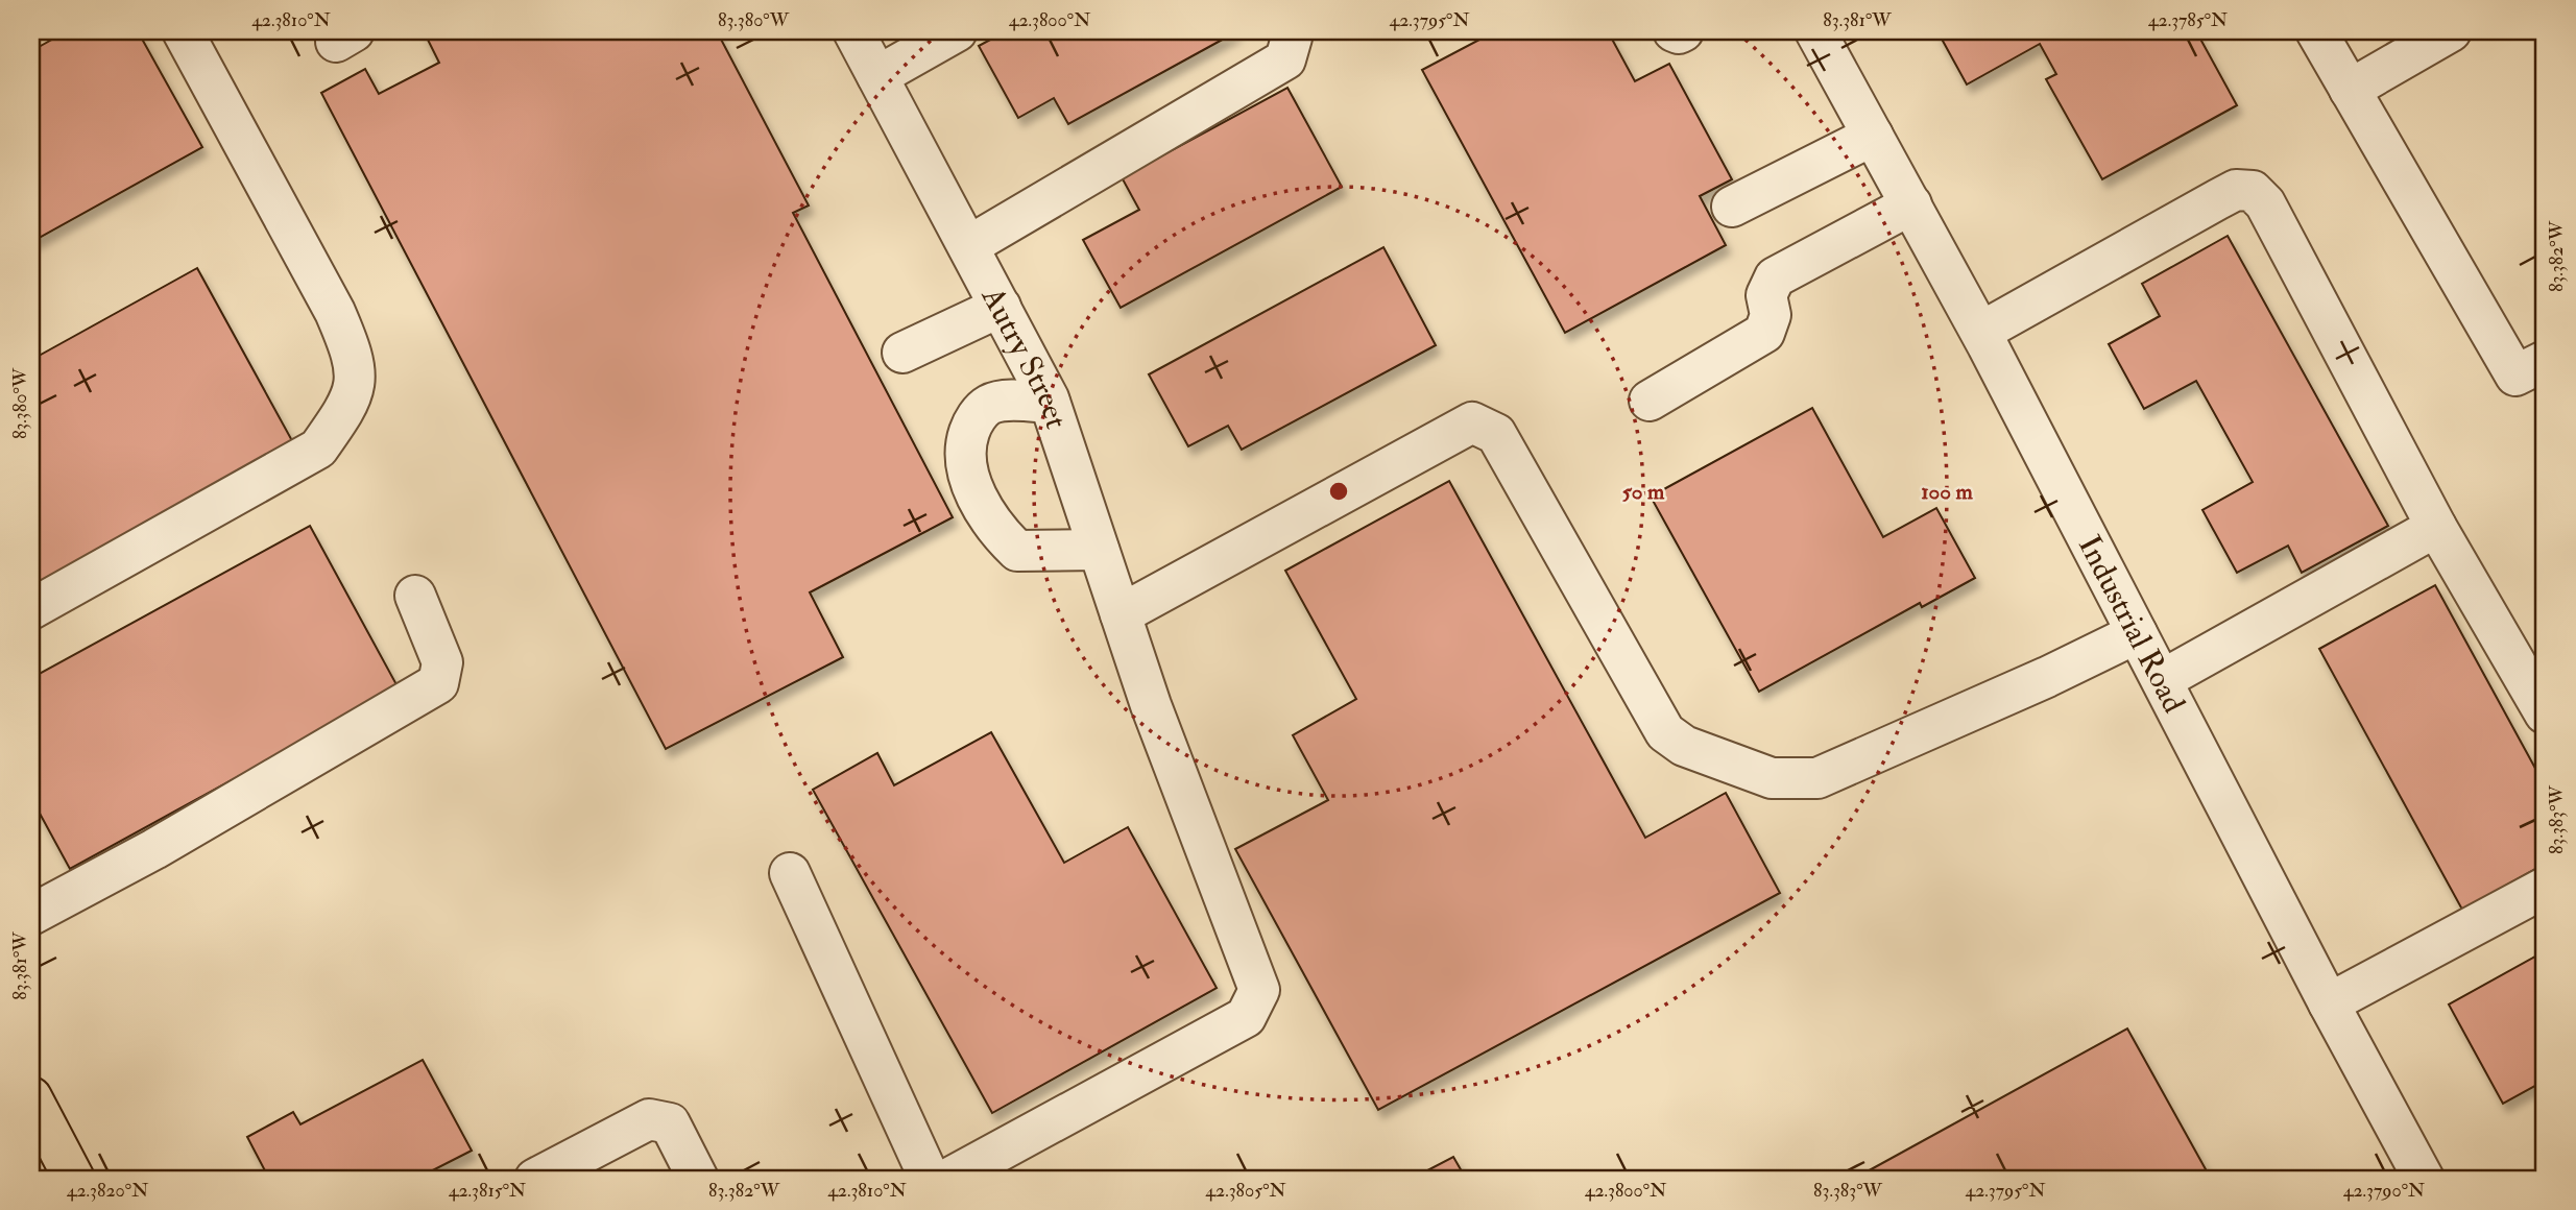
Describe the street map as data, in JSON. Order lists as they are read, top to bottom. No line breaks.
{"streets":{"street":["Autry Street","Industrial Road"]},"coordinates":["42.3810°N","83.380°W","42.3800°N","42.3795°N","83.381°W","42.3785°N","83.382°W","83.383°W","42.3820°N","42.3815°N","42.3805°N","42.3790°N"],"rings":["50 m","100 m"]}
